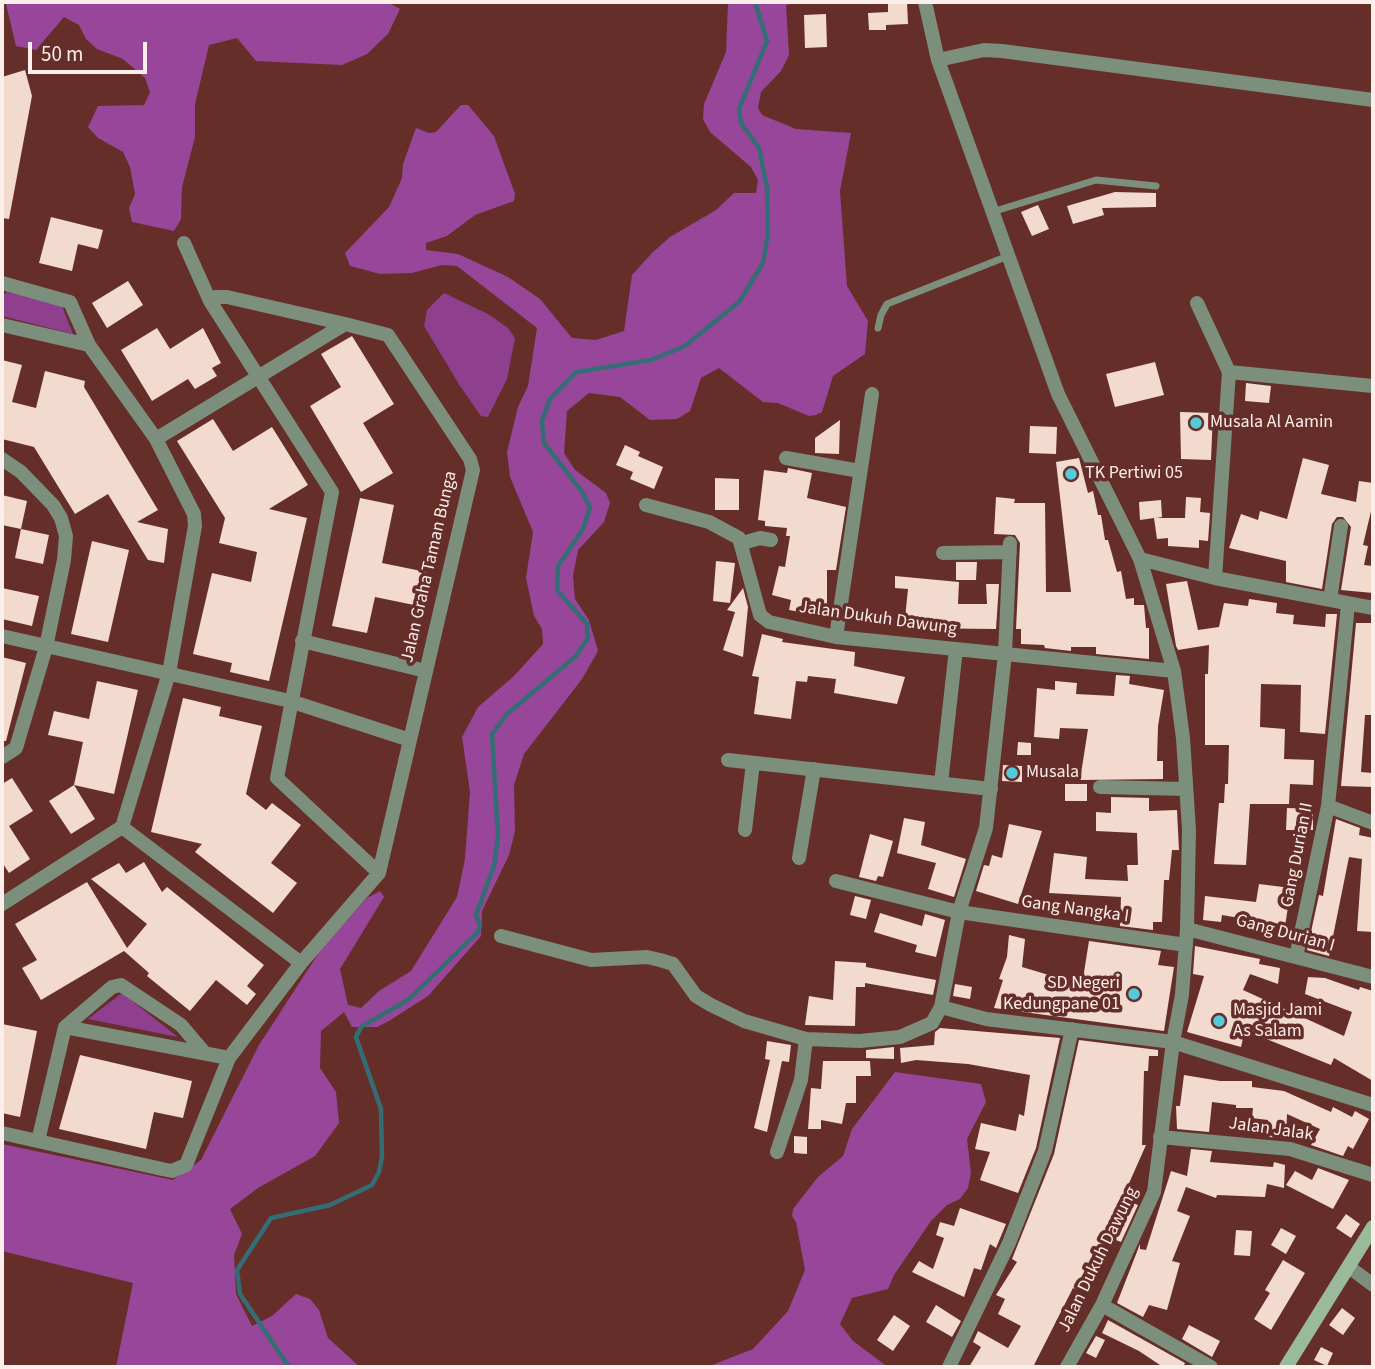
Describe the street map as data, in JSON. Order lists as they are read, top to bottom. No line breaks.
{"streets":{"street":["Jalan Graha Taman Bunga","Jalan Dukuh Dawung","Gang Durian II","Gang Nangka I","Gang Durian I","Jalan Jalak"]},"crossings":[["Jalan Dukuh Dawung","Gang Nangka I"],["Jalan Dukuh Dawung","Gang Durian I"],["Jalan Dukuh Dawung","Jalan Jalak"],["Gang Durian II","Gang Durian I"]],"places":["Musala Al Aamin","TK Pertiwi 05","Musala","SD Negeri Kedungpane 01","Masjid Jami As Salam"],"scale_bar":"50 m"}
